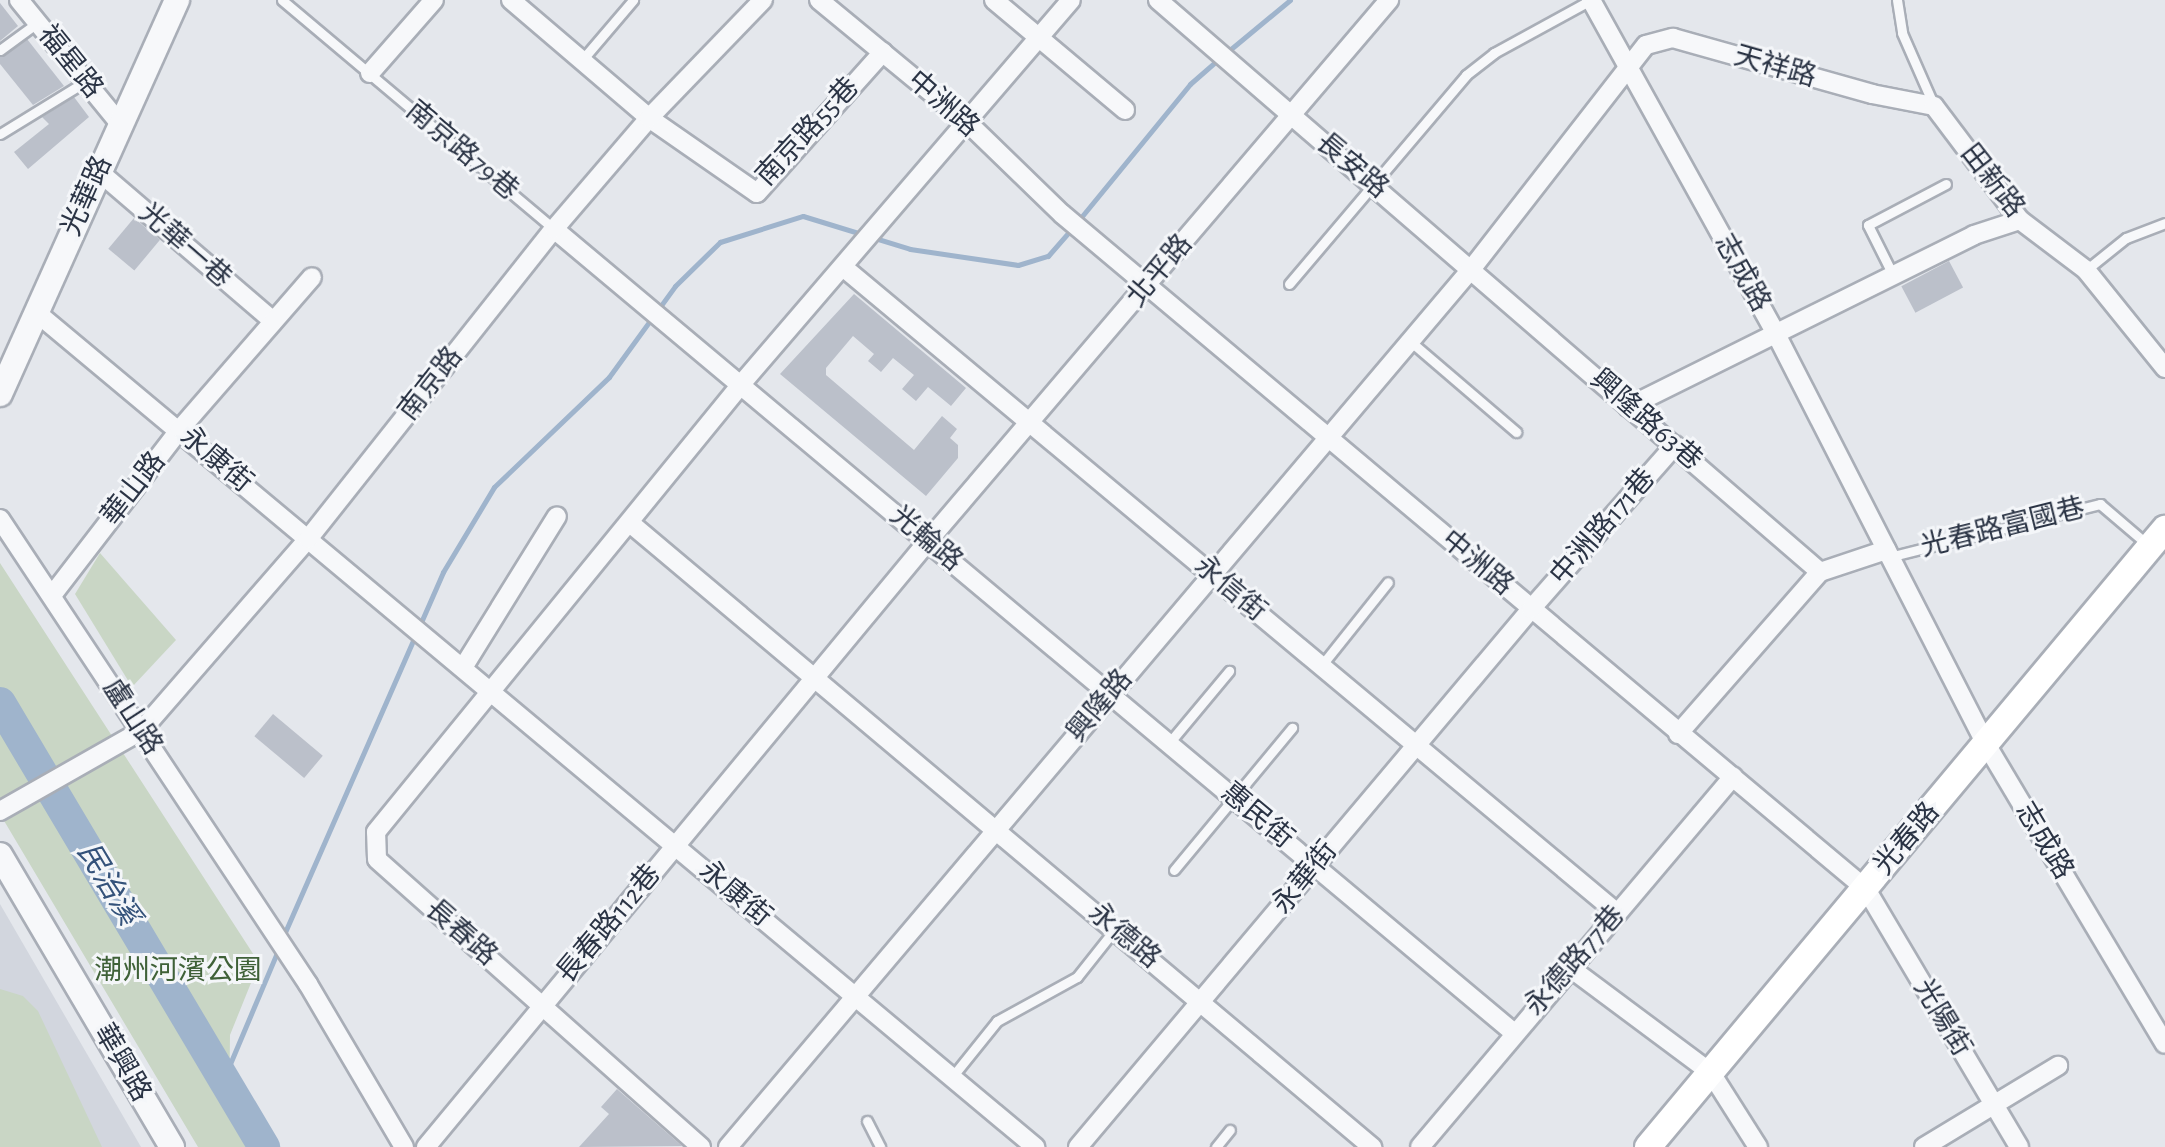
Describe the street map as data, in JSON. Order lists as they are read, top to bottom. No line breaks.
{"streets":{"main road":["光春路"],"street":["福星路","天祥路","中洲路","南京路55巷","長安路","田新路","光華路","光華一巷","北平路","志成路","南京路","興隆路63巷","永康街","華山路","中洲路171巷","光輪路","永信街","興隆路","盧山路","惠民街","永華街","長春路112巷","長春路","永德路","永德路77巷","光陽街","華興路"],"lane":["南京路79巷","光春路富國巷"]},"crossings":[["福星路","光華路"],["天祥路","長安路"],["天祥路","田新路"],["天祥路","志成路"],["天祥路","興隆路63巷"],["天祥路","興隆路"],["中洲路","南京路55巷"],["中洲路","北平路"],["中洲路","中洲路171巷"],["中洲路","興隆路"],["中洲路","光春路"],["中洲路","永華街"],["中洲路","永德路77巷"],["中洲路","光陽街"],["南京路55巷","南京路"],["南京路79巷","南京路"],["南京路79巷","光輪路"],["長安路","北平路"],["長安路","興隆路63巷"],["長安路","興隆路"],["光華路","光華一巷"],["光華路","永康街"],["光華一巷","華山路"],["北平路","光輪路"],["北平路","永信街"],["北平路","長春路112巷"],["北平路","永德路"],["志成路","光春路富國巷"],["志成路","光春路"],["南京路","永康街"],["南京路","光輪路"],["南京路","盧山路"],["興隆路63巷","中洲路171巷"],["興隆路63巷","興隆路"],["永康街","華山路"],["永康街","興隆路"],["永康街","長春路112巷"],["永康街","長春路"],["華山路","盧山路"],["中洲路171巷","永華街"],["光春路富國巷","光春路"],["光輪路","興隆路"],["光輪路","惠民街"],["光輪路","長春路"],["永信街","興隆路"],["永信街","永華街"],["永信街","永德路77巷"],["興隆路","惠民街"],["興隆路","永德路"],["惠民街","永華街"],["惠民街","永德路77巷"],["光春路","光陽街"],["永華街","永德路"],["長春路112巷","長春路"],["長春路112巷","永德路"],["長春路","永德路"]],"water":["民治溪"],"parks":["潮州河濱公園"]}
